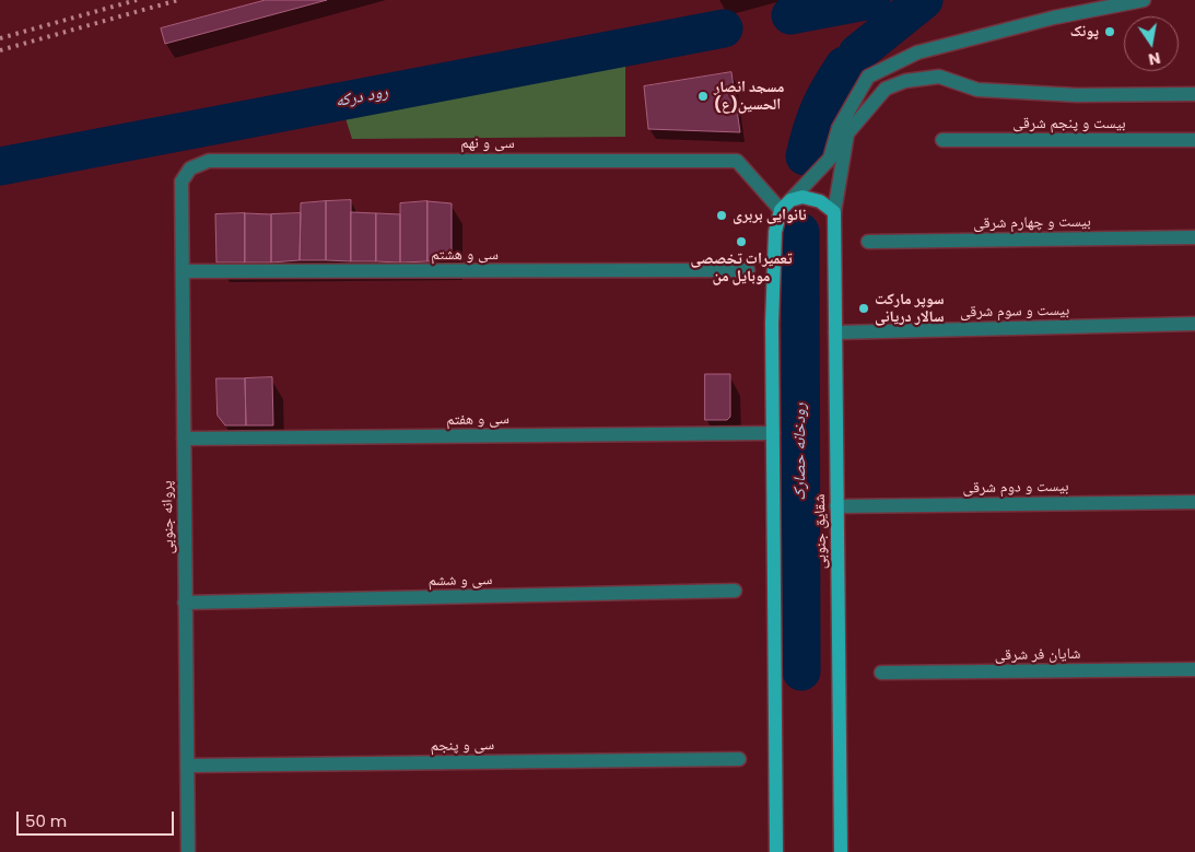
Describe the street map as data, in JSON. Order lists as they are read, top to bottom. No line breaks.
{"streets":{"main road":["شقایق جنوبی"],"street":["بیست و پنجم شرقی","سی و نهم","بیست و چهارم شرقی","سی و هشتم","بیست و سوم شرقی","سی و هفتم","بیست و دوم شرقی","پروانه جنوبی","سی و ششم","شایان فر شرقی","سی و پنجم"]},"crossings":[["سی و نهم","پروانه جنوبی"],["سی و هشتم","پروانه جنوبی"],["بیست و سوم شرقی","شقایق جنوبی"],["سی و هفتم","پروانه جنوبی"],["بیست و دوم شرقی","شقایق جنوبی"],["پروانه جنوبی","سی و ششم"],["پروانه جنوبی","سی و پنجم"]],"water":["رود درکه","رودخانه حصارک"],"places":["پونک","مسجد انصار الحسین(ع)","نانوایی بربری","تعمیرات تخصصی موبایل من","سوپر مارکت سالار دریانی"],"scale_bar":"50 m","north":"bottom"}
